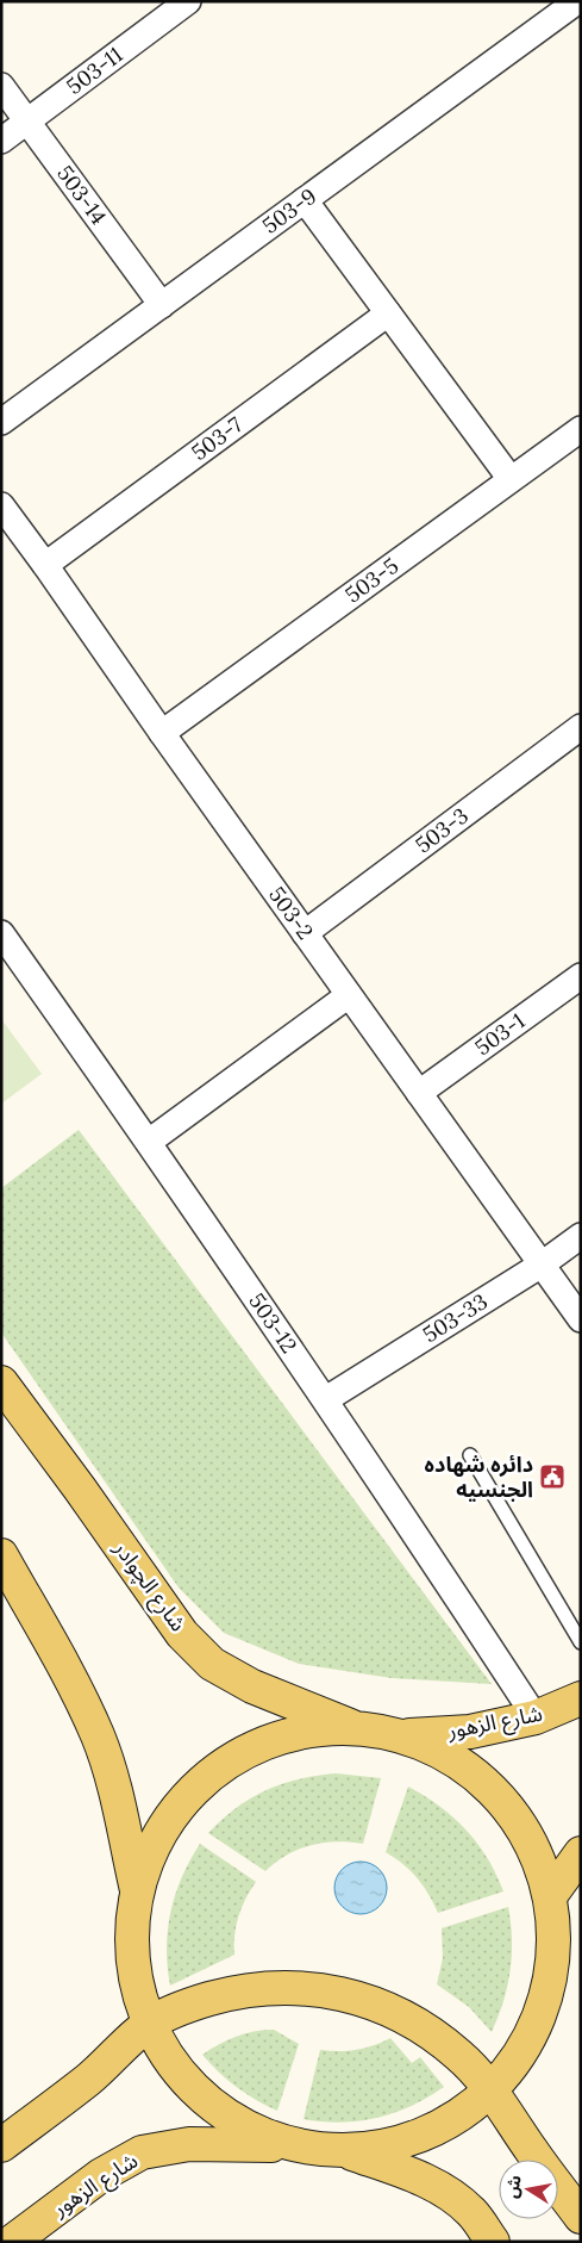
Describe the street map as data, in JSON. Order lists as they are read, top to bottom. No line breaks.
{"streets":{"main road":["شارع الچوادر","شارع الزهور"],"street":["503-11","503-14","503-9","503-7","503-5","503-3","503-2","503-1","503-33","503-12"]},"crossings":[["503-11","503-14"],["503-14","503-9"],["503-7","503-2"],["503-5","503-2"],["503-3","503-2"],["503-2","503-1"],["503-2","503-33"],["503-33","503-12"],["503-12","شارع الزهور"]],"places":{"public building":["دائره شهاده الجنسيه"]},"north":"left"}
